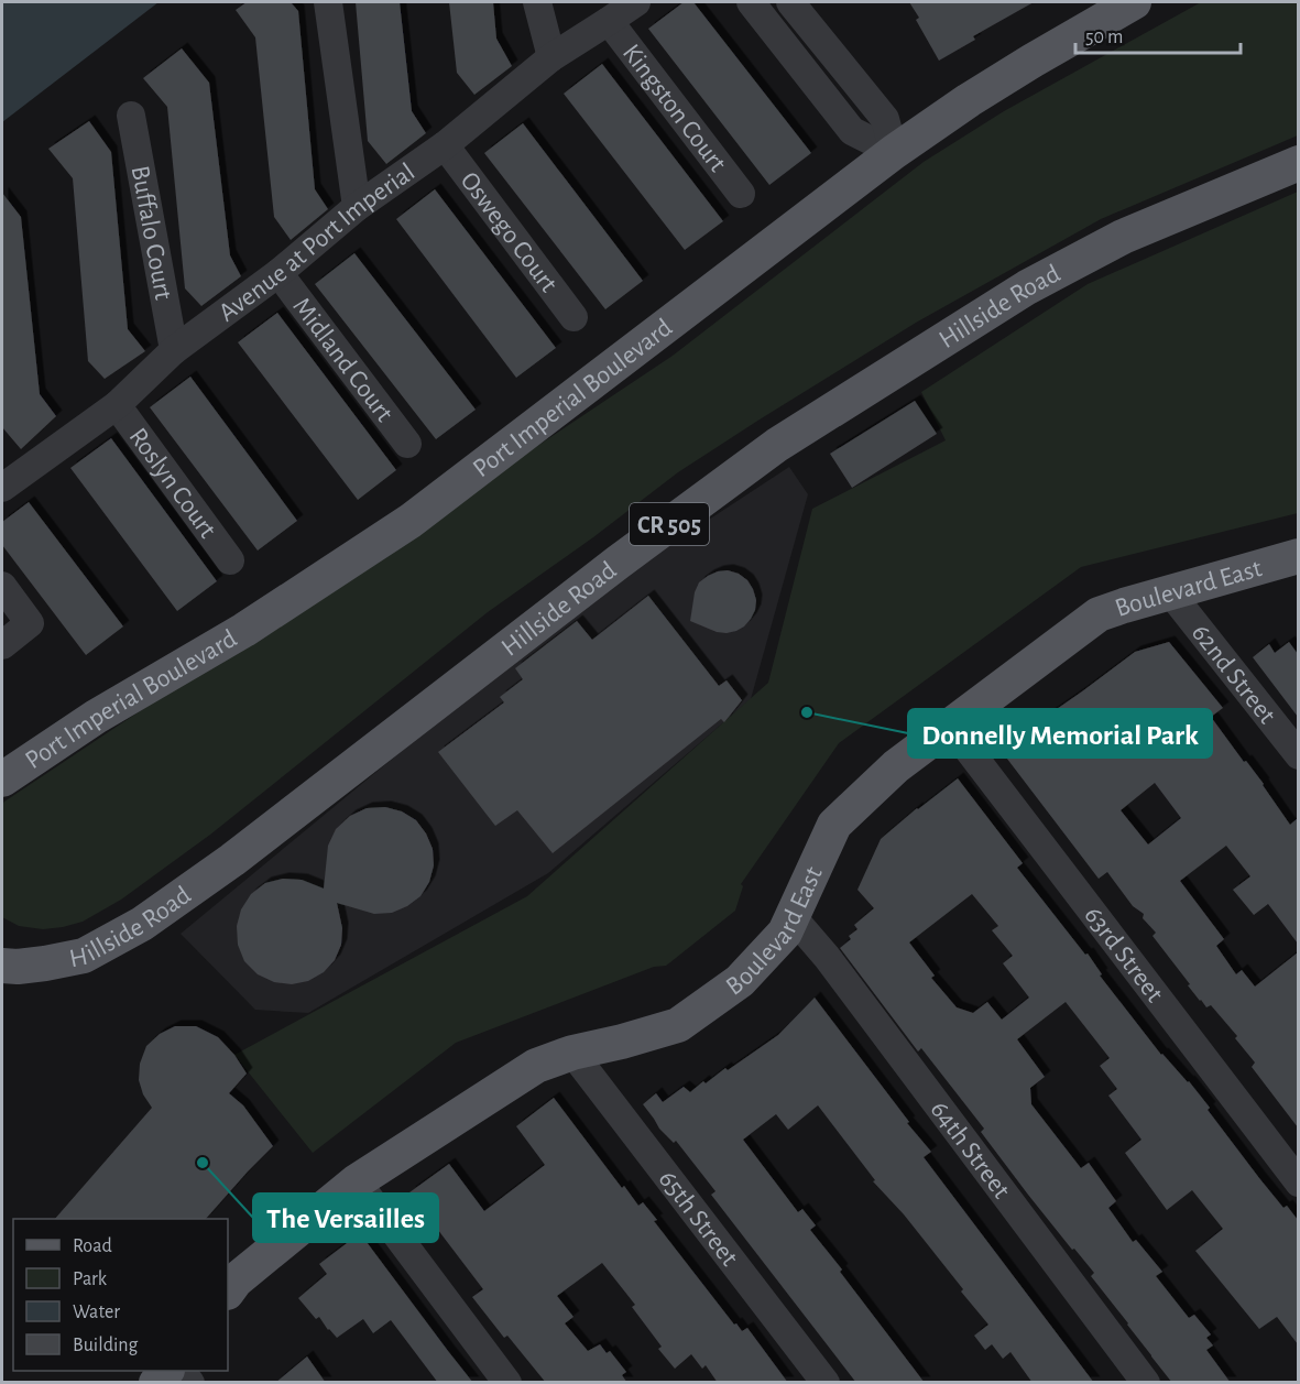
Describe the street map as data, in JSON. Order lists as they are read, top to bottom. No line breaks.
{"streets":{"main road":["Hillside Road","Port Imperial Boulevard","CR 505","Boulevard East"],"street":["Kingston Court","Oswego Court","Buffalo Court","Avenue at Port Imperial","Midland Court","Roslyn Court","62nd Street","63rd Street","64th Street","65th Street"]},"crossings":[["Kingston Court","Avenue at Port Imperial"],["Oswego Court","Avenue at Port Imperial"],["Buffalo Court","Avenue at Port Imperial"],["Avenue at Port Imperial","Midland Court"],["Avenue at Port Imperial","Roslyn Court"],["Hillside Road","CR 505"],["Boulevard East","62nd Street"],["Boulevard East","63rd Street"],["Boulevard East","64th Street"],["Boulevard East","65th Street"]],"places":["Donnelly Memorial Park","The Versailles"],"legend":["Road","Park","Water","Building"],"scale_bar":"50 m"}
